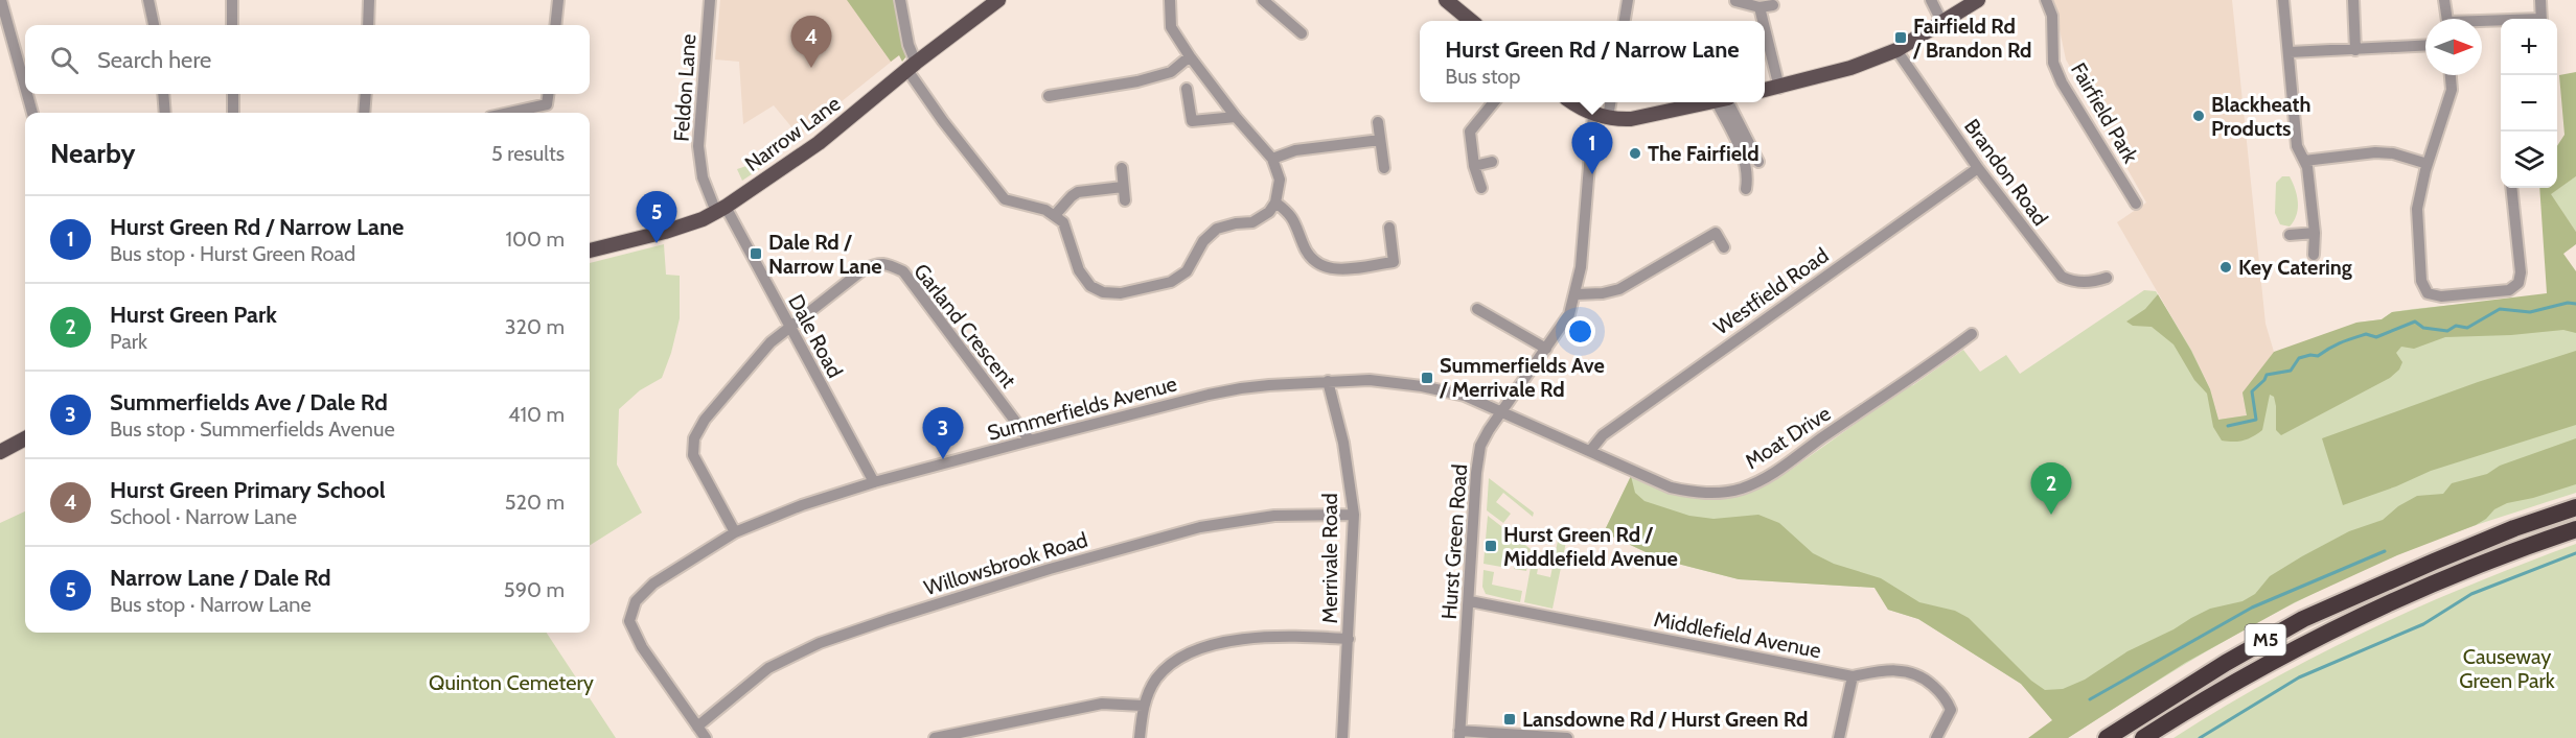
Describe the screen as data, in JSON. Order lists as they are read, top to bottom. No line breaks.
{"streets":{"highway":["M5"],"main road":["Narrow Lane"],"street":["Feldon Lane","Fairfield Park","Brandon Road","Westfield Road","Garland Crescent","Dale Road","Summerfields Avenue","Moat Drive","Hurst Green Road","Merrivale Road","Willowsbrook Road","Middlefield Avenue"]},"crossings":[["Feldon Lane","Narrow Lane"],["Feldon Lane","Dale Road"],["Narrow Lane","Dale Road"],["Brandon Road","Westfield Road"],["Westfield Road","Moat Drive"],["Garland Crescent","Dale Road"],["Garland Crescent","Summerfields Avenue"],["Dale Road","Summerfields Avenue"],["Summerfields Avenue","Moat Drive"],["Summerfields Avenue","Hurst Green Road"],["Summerfields Avenue","Merrivale Road"],["Summerfields Avenue","Willowsbrook Road"],["Moat Drive","Hurst Green Road"],["Hurst Green Road","Middlefield Avenue"],["Merrivale Road","Willowsbrook Road"]],"parks":["Causeway Green Park","Quinton Cemetery"],"places":{"transit":["Fairfield Rd / Brandon Rd","Dale Rd / Narrow Lane","Summerfields Ave / Merrivale Rd","Hurst Green Rd / Middlefield Avenue","Lansdowne Rd / Hurst Green Rd"],"other":["Blackheath Products","The Fairfield","Key Catering"]},"north":"right","page":{"pins":["4","1","5","3","2"],"map_buttons":["+","−"],"popup":["Hurst Green Rd / Narrow Lane","Bus stop"],"search":"Search here","heading":["Nearby","5 results"],"list":[{"mark":"1","name":"Hurst Green Rd / Narrow Lane","note":"Bus stop · Hurst Green Road","value":"100 m"},{"mark":"2","name":"Hurst Green Park","note":"Park","value":"320 m"},{"mark":"3","name":"Summerfields Ave / Dale Rd","note":"Bus stop · Summerfields Avenue","value":"410 m"},{"mark":"4","name":"Hurst Green Primary School","note":"School · Narrow Lane","value":"520 m"},{"mark":"5","name":"Narrow Lane / Dale Rd","note":"Bus stop · Narrow Lane","value":"590 m"}]}}
